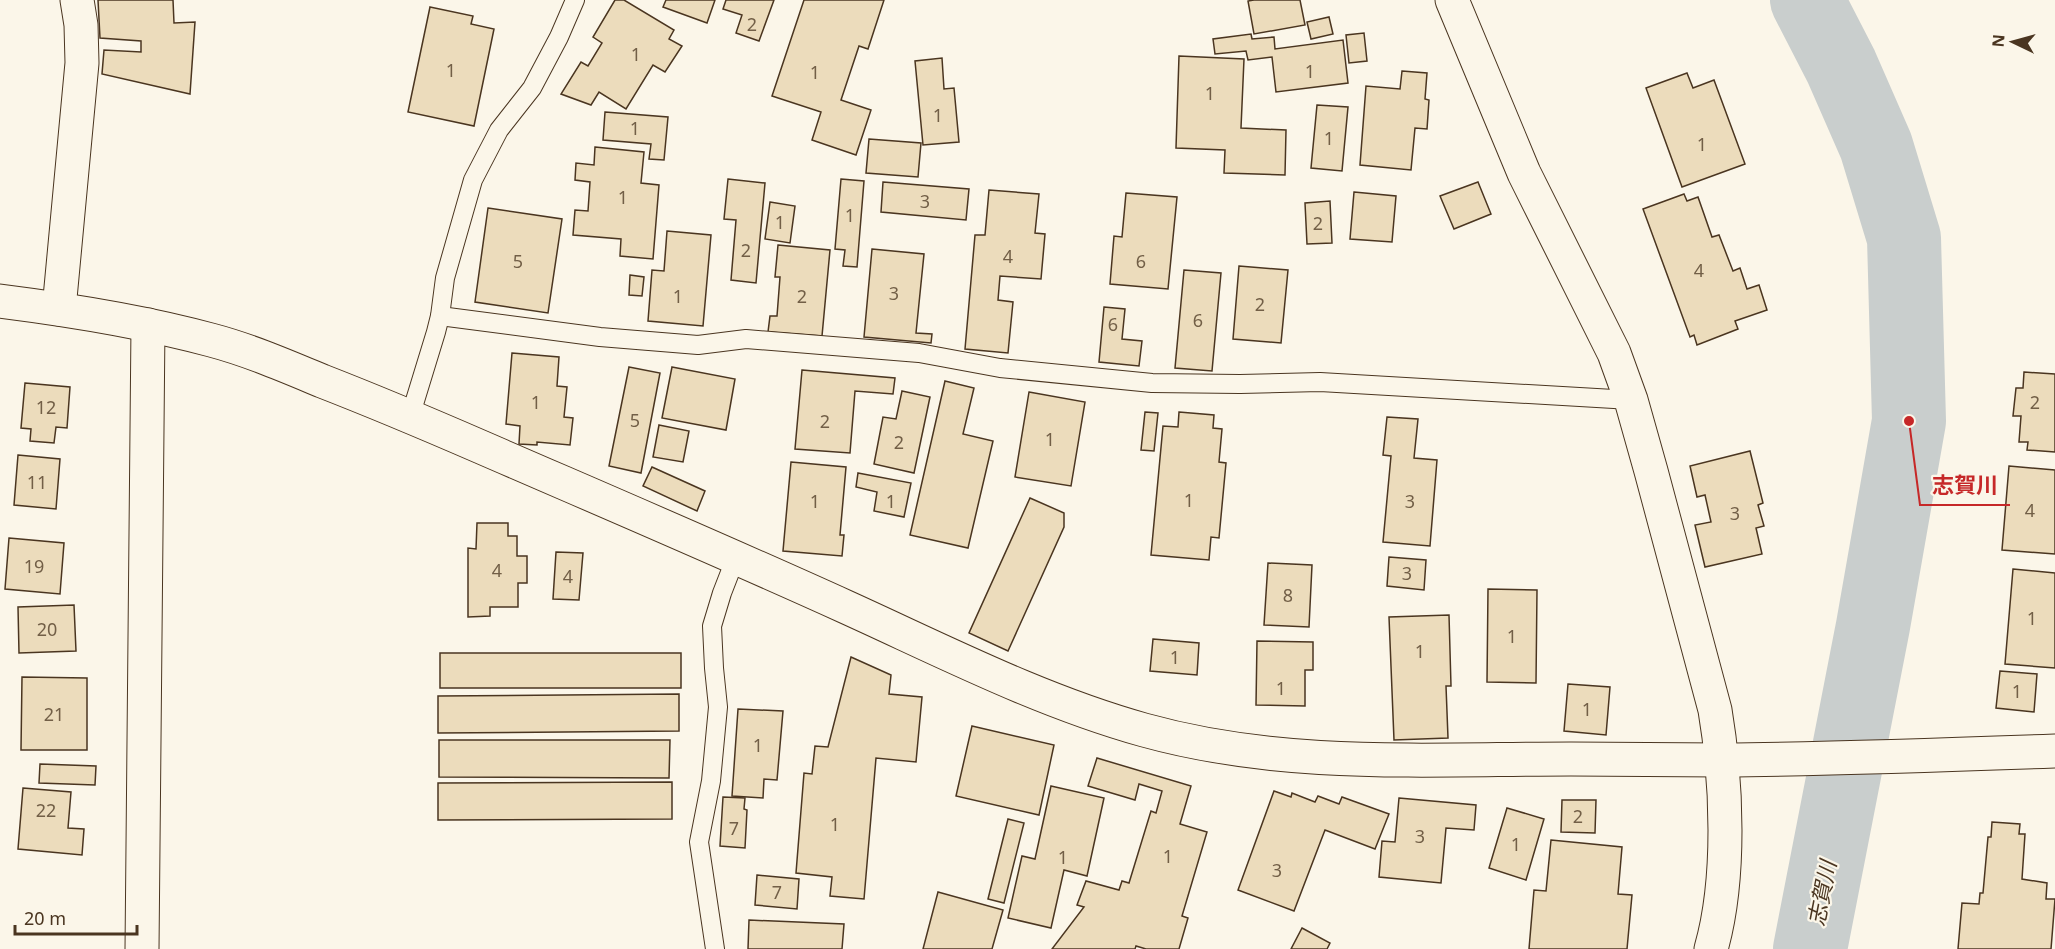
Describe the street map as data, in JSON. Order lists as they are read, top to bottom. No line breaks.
{"water":["志賀川"],"places":["志賀川"],"house_numbers":["2","1","1","1","1","1","1","1","1","1","1","3","1","1","2","2","4","5","6","4","3","1","2","2","6","6","1","2","12","5","2","1","2","11","1","1","1","3","4","3","19","4","3","4","8","1","20","1","1","1","1","1","1","21","1","22","2","1","7","3","1","1","1","3","7"],"scale_bar":"20 m","north":"left"}
